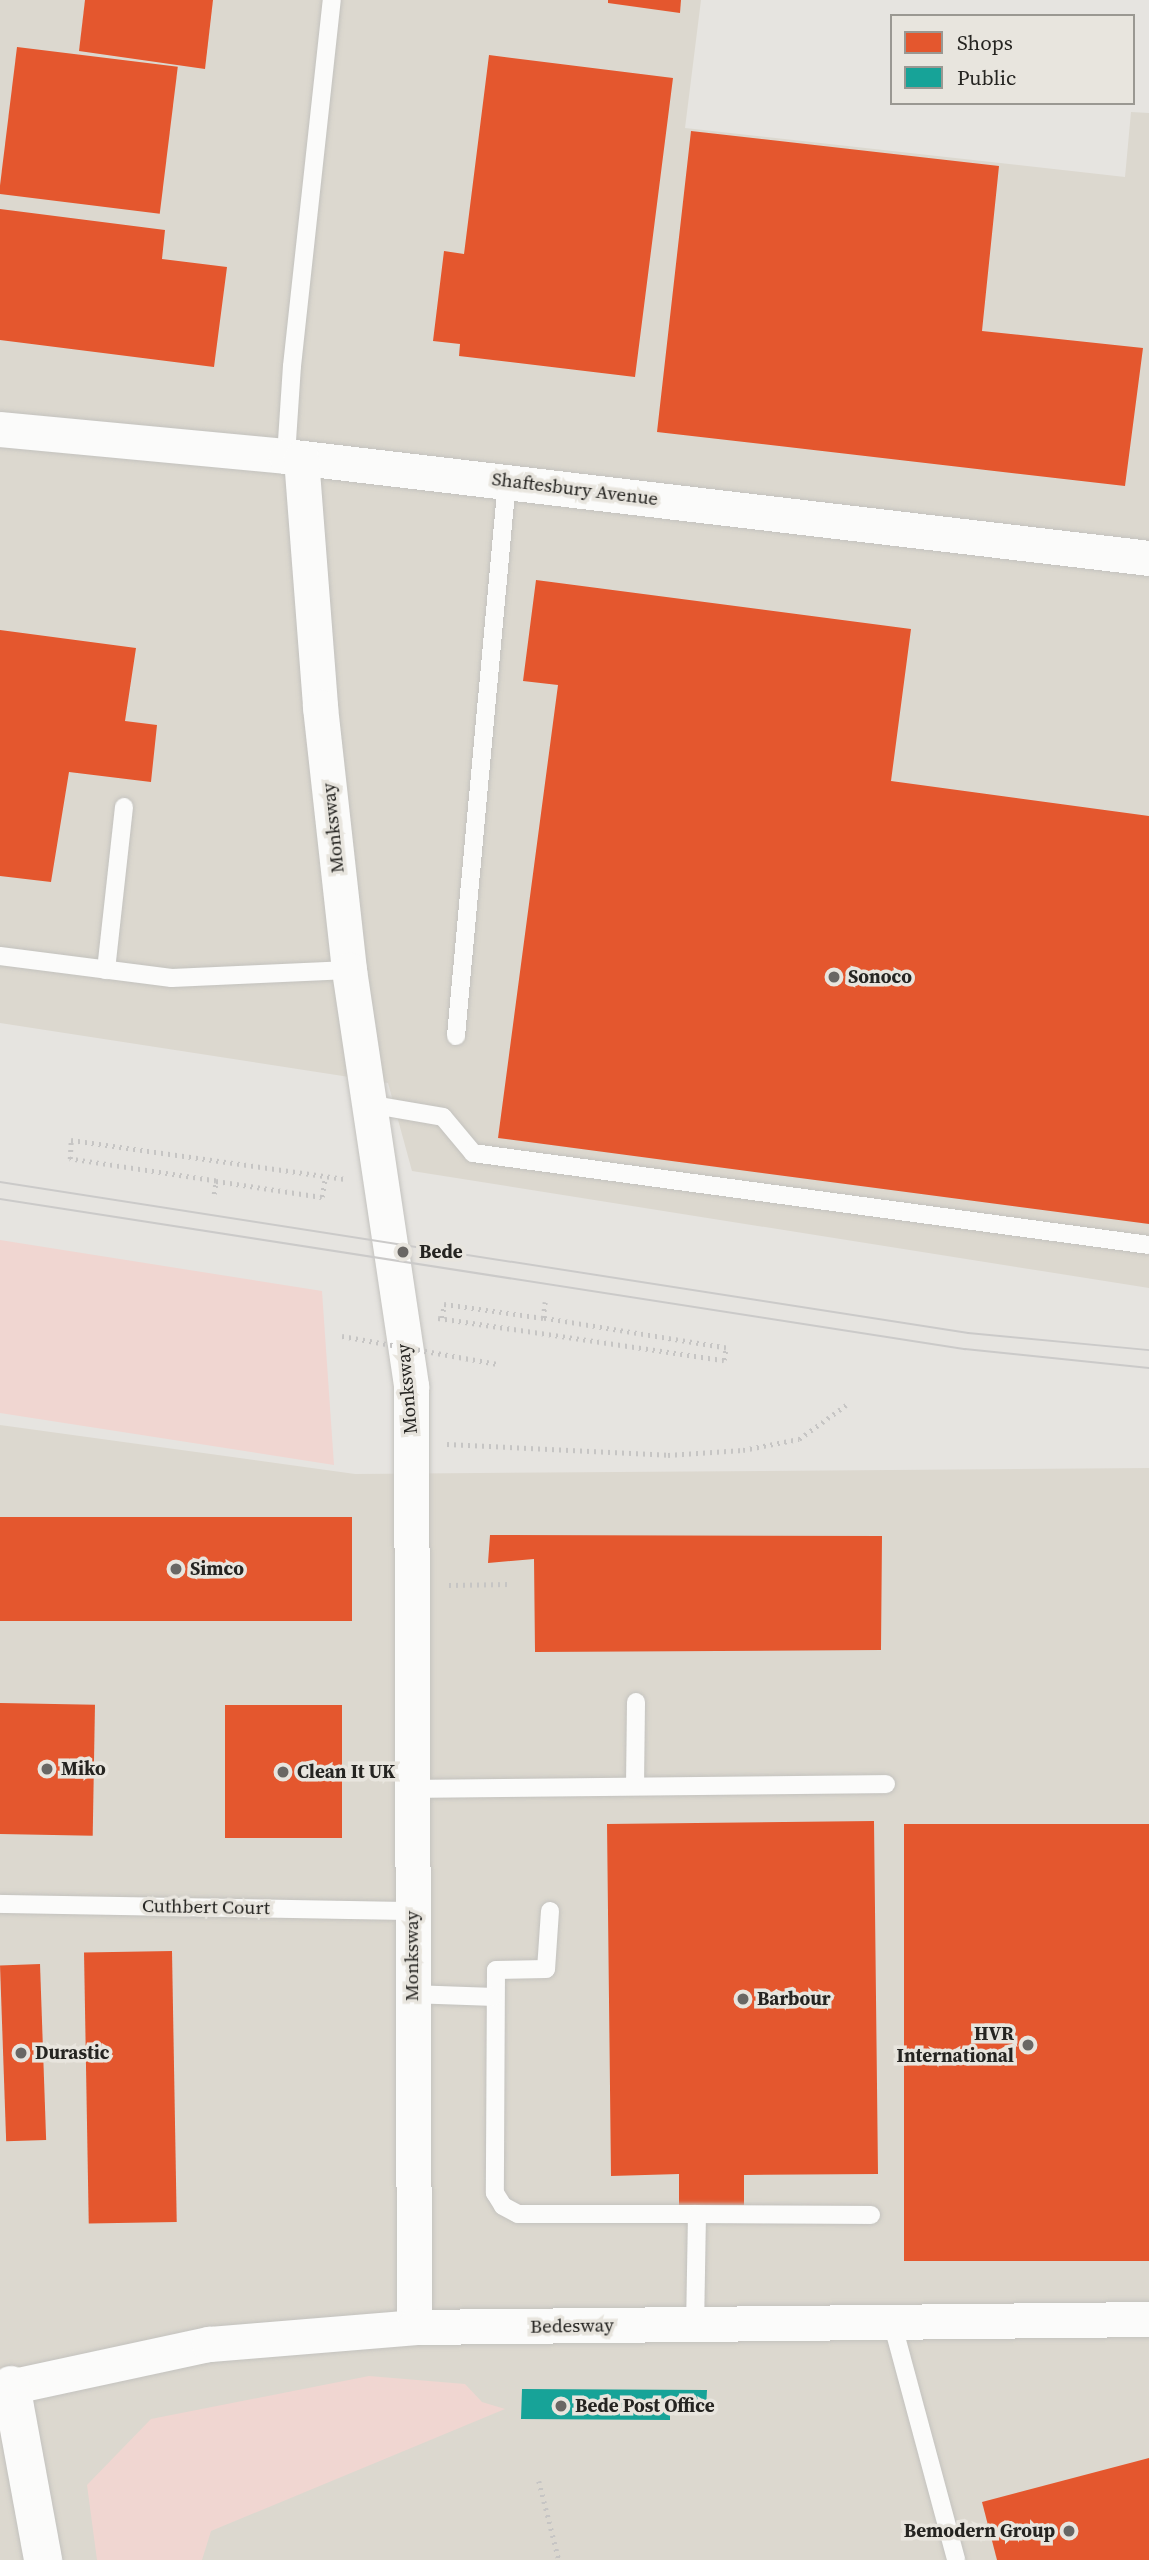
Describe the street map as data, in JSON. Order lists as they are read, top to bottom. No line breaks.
{"streets":{"street":["Shaftesbury Avenue","Monksway","Bedesway"],"lane":["Cuthbert Court"]},"crossings":[["Shaftesbury Avenue","Monksway"],["Monksway","Cuthbert Court"],["Monksway","Bedesway"]],"places":["Sonoco","Bede","Simco","Miko","Clean It UK","Barbour","HVR International","Durastic","Bede Post Office","Bemodern Group"],"legend":["Shops","Public"]}
